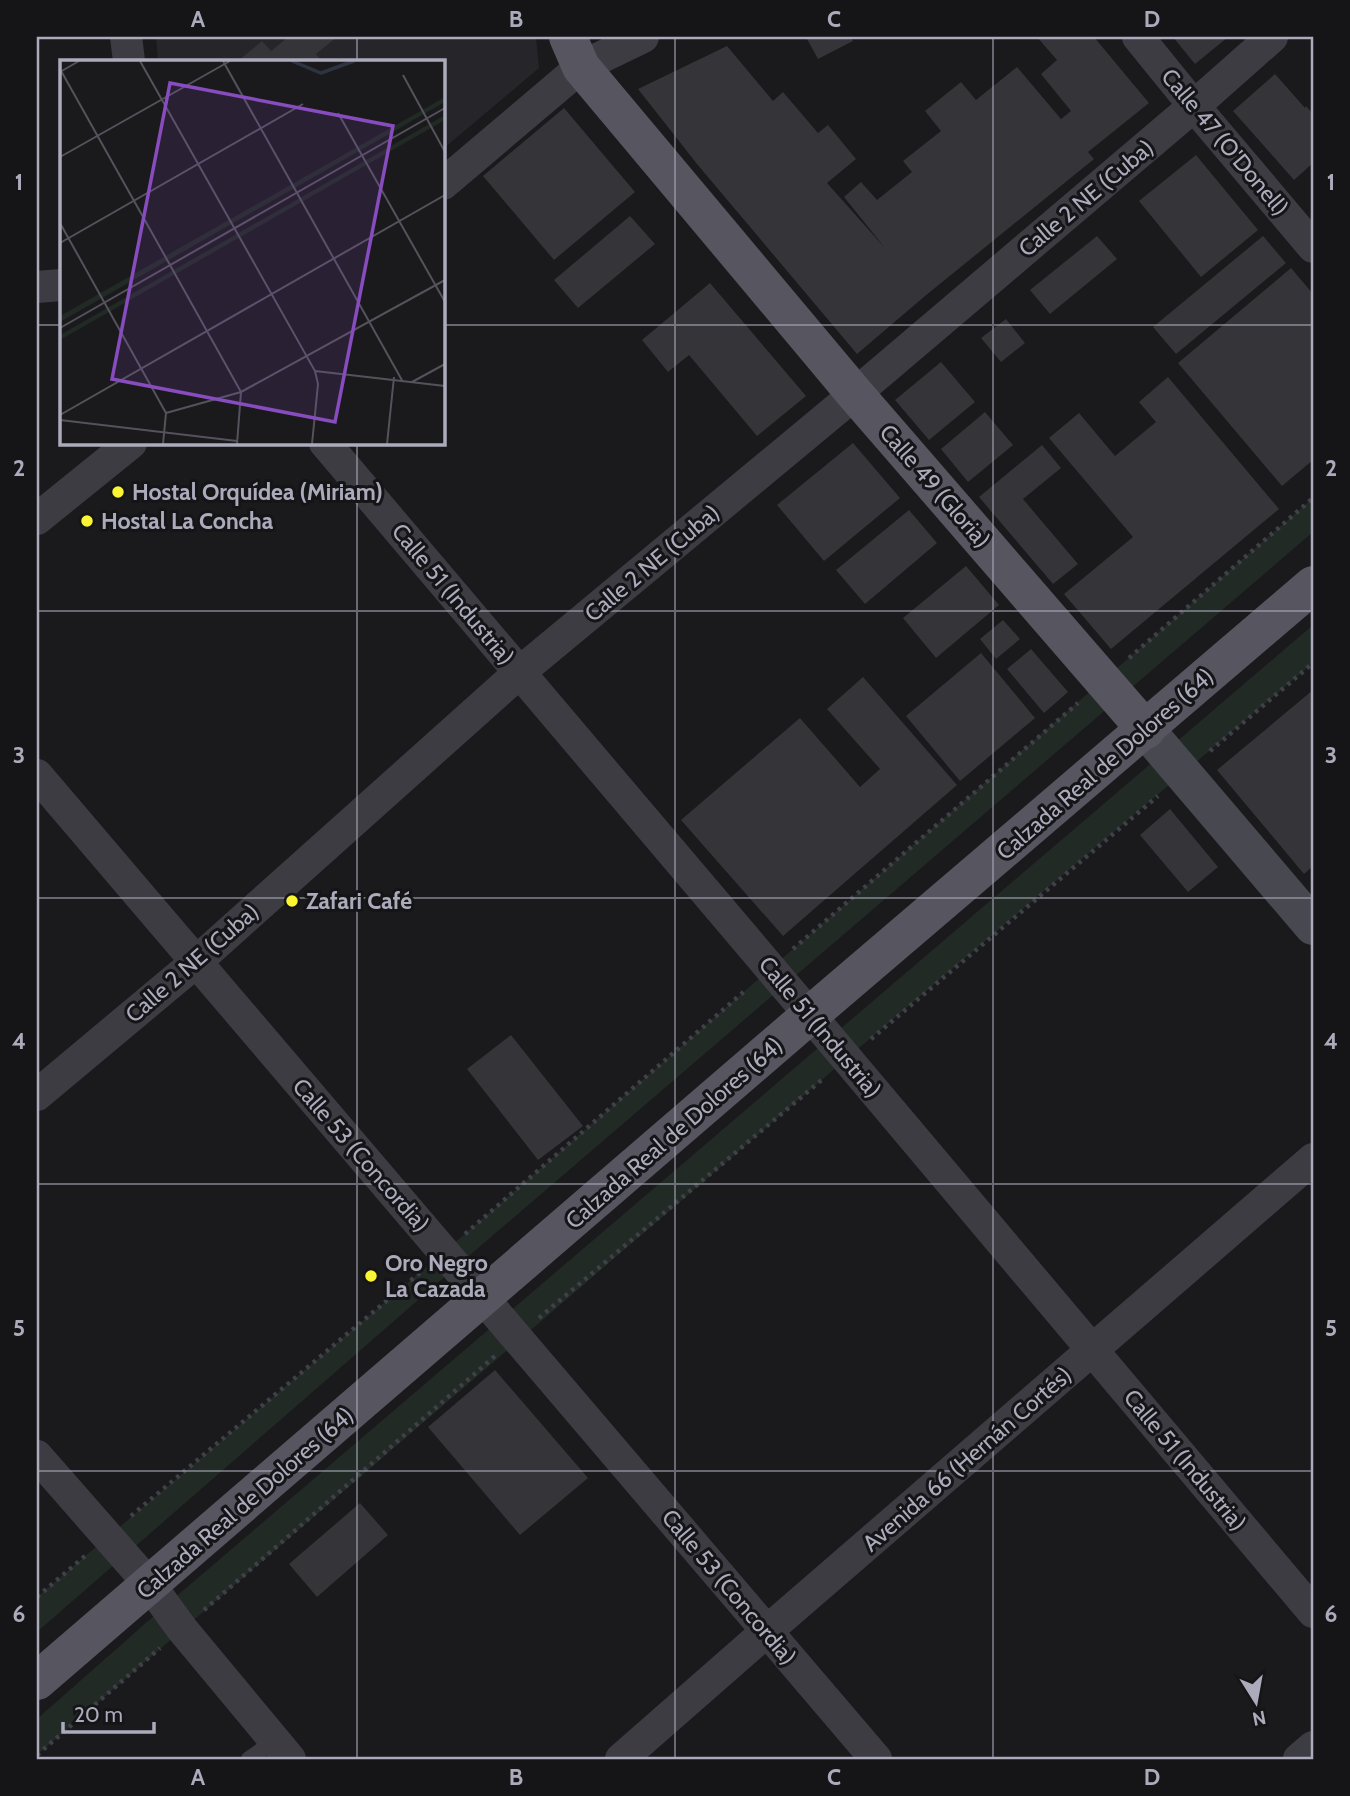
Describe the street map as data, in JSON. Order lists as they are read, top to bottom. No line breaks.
{"streets":{"main road":["Calle 49 (Gloria)","Calzada Real de Dolores (64)"],"street":["Calle 47 (O'Donell)","Calle 2 NE (Cuba)","Calle 51 (Industria)","Calle 53 (Concordia)","Avenida 66 (Hernán Cortés)"]},"crossings":[["Calle 47 (O'Donell)","Calle 2 NE (Cuba)"],["Calle 2 NE (Cuba)","Calle 49 (Gloria)"],["Calle 2 NE (Cuba)","Calle 51 (Industria)"],["Calle 2 NE (Cuba)","Calle 53 (Concordia)"],["Calle 49 (Gloria)","Calzada Real de Dolores (64)"],["Calle 51 (Industria)","Calzada Real de Dolores (64)"],["Calle 51 (Industria)","Avenida 66 (Hernán Cortés)"],["Calzada Real de Dolores (64)","Calle 53 (Concordia)"],["Calle 53 (Concordia)","Avenida 66 (Hernán Cortés)"]],"places":["Hostal Orquídea (Miriam)","Hostal La Concha","Zafari Café","Oro Negro La Cazada"],"scale_bar":"20 m","north":"bottom","grid":{"columns":["A","B","C","D"],"rows":["1","2","3","4","5","6"]}}
